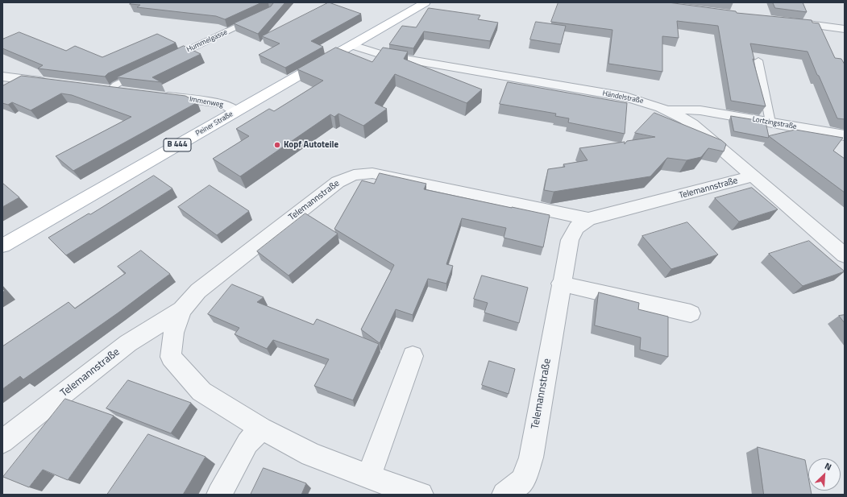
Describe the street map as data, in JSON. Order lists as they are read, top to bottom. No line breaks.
{"streets":{"main road":["Peiner Straße","B 444"],"street":["Händelstraße","Immenweg","Lortzingstraße","Telemannstraße"],"lane":["Hummelgasse"]},"crossings":[["Händelstraße","Lortzingstraße"],["Händelstraße","Peiner Straße"],["Händelstraße","Telemannstraße"],["Immenweg","Peiner Straße"]],"places":["Kopf Autoteile"],"north":"top right"}
